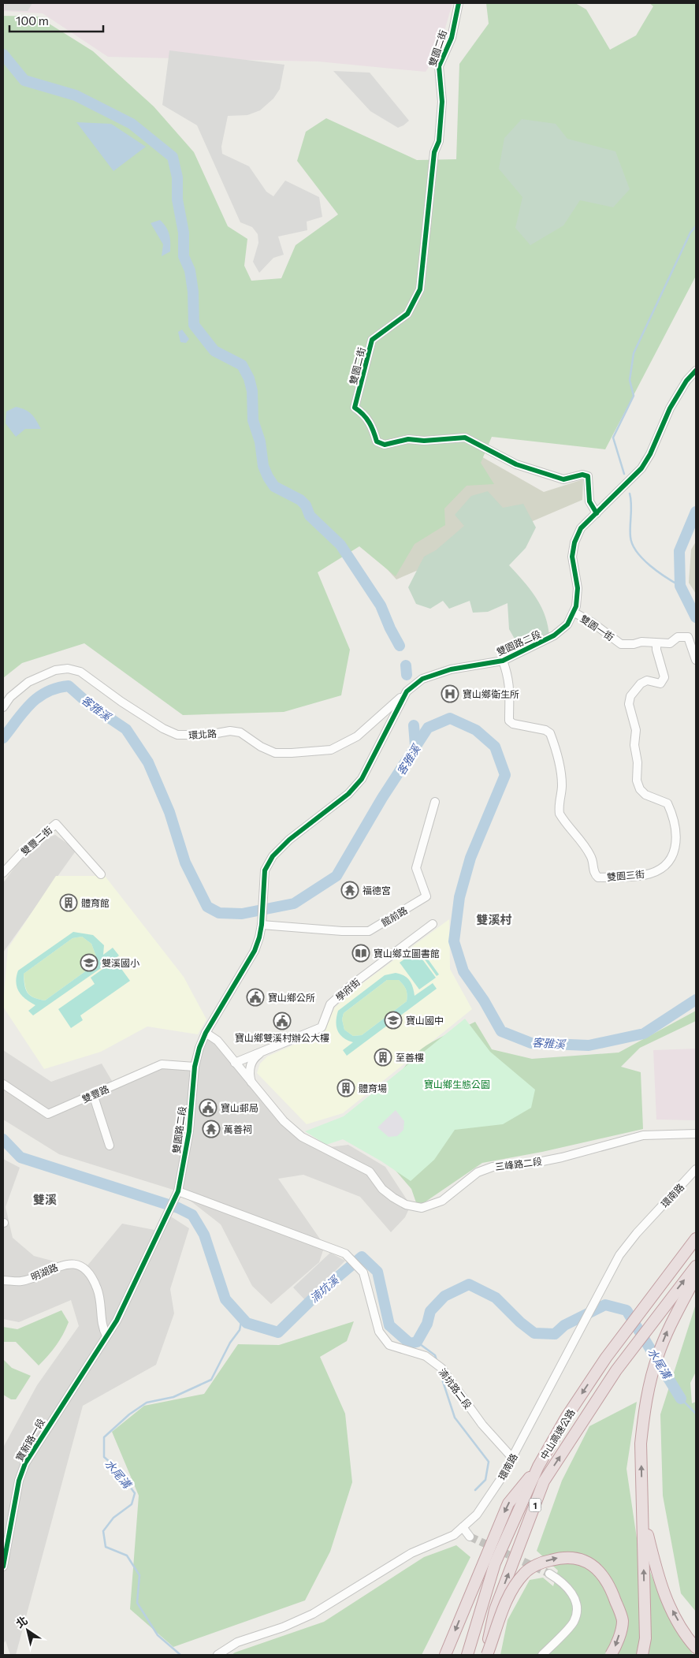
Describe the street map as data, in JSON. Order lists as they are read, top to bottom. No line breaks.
{"streets":{"highway":["中山高速公路","1"],"street":["雙園二街","雙園一街","雙園路二段","環北路","雙豐二街","雙園三街","館前路","學府街","雙豐路","三峰路二段","環南路","明湖路","湳坑路二段","寶新路一段"]},"crossings":[["雙園二街","雙園路二段"],["雙園一街","雙園路二段"],["雙園一街","雙園三街"],["雙園路二段","環北路"],["雙園路二段","雙園三街"],["雙園路二段","館前路"],["雙園路二段","雙豐路"],["雙園路二段","三峰路二段"],["雙園路二段","明湖路"],["雙園路二段","湳坑路二段"],["雙園路二段","寶新路一段"],["學府街","三峰路二段"],["環南路","湳坑路二段"],["明湖路","寶新路一段"]],"districts":["雙溪村","雙溪"],"water":["客雅溪","湳坑溪","水尾溝"],"parks":["寶山鄉生態公園"],"places":{"hospital":["寶山鄉衛生所"],"temple":["福德宮","萬善祠"],"building":["體育館","至善樓","體育場"],"library":["寶山鄉立圖書館"],"school or university":["雙溪國小","寶山國中"],"public building":["寶山鄉公所","寶山鄉雙溪村辦公大樓","寶山郵局"]},"scale_bar":"100 m","north":"top left"}
